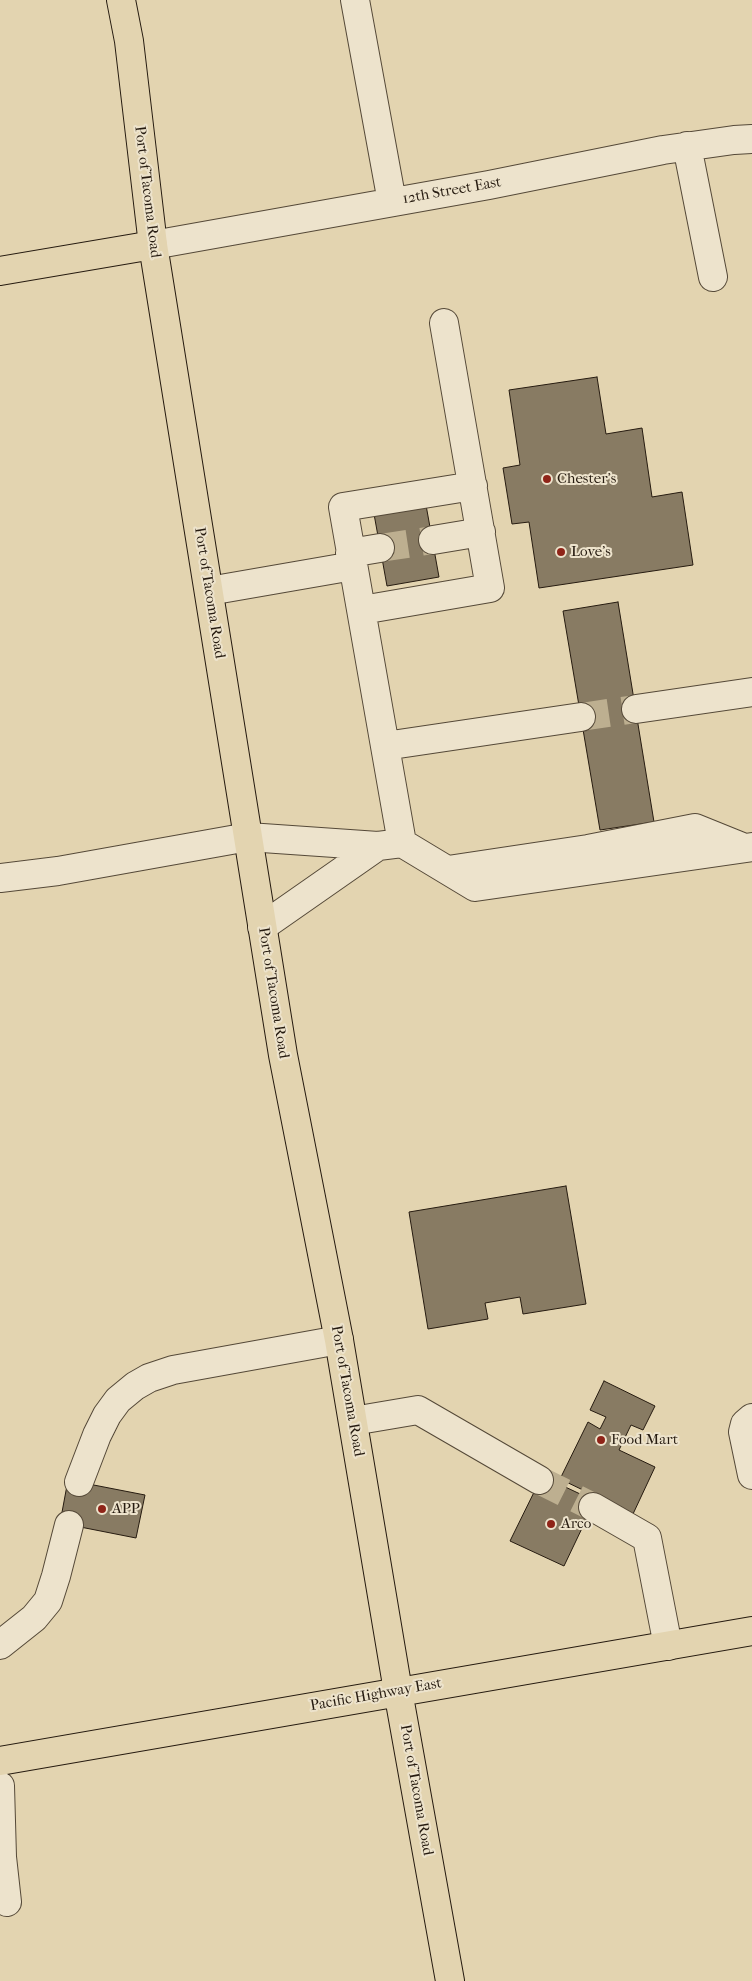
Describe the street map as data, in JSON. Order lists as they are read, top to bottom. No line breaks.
{"streets":{"main road":["Port of Tacoma Road","Pacific Highway East"],"street":["12th Street East"]},"crossings":[["12th Street East","Port of Tacoma Road"],["Port of Tacoma Road","Pacific Highway East"]],"places":["Chester's","Love's","Food Mart","APP","Arco"]}
